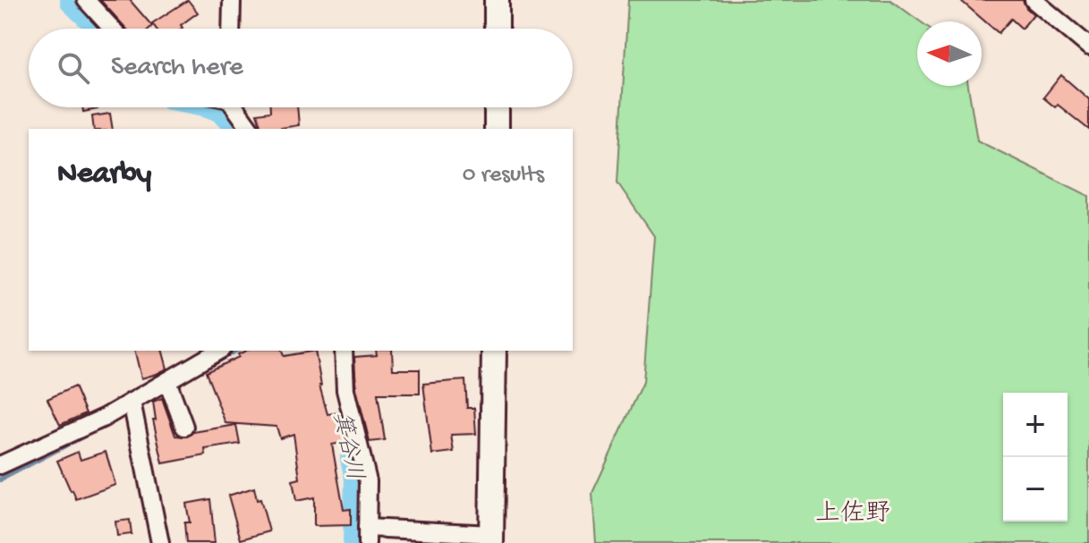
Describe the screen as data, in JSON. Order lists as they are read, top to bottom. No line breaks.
{"districts":["上佐野"],"water":["箕谷川"],"north":"left","page":{"search":"Search here","heading":["Nearby","0 results"],"map_buttons":["+","−"]}}
